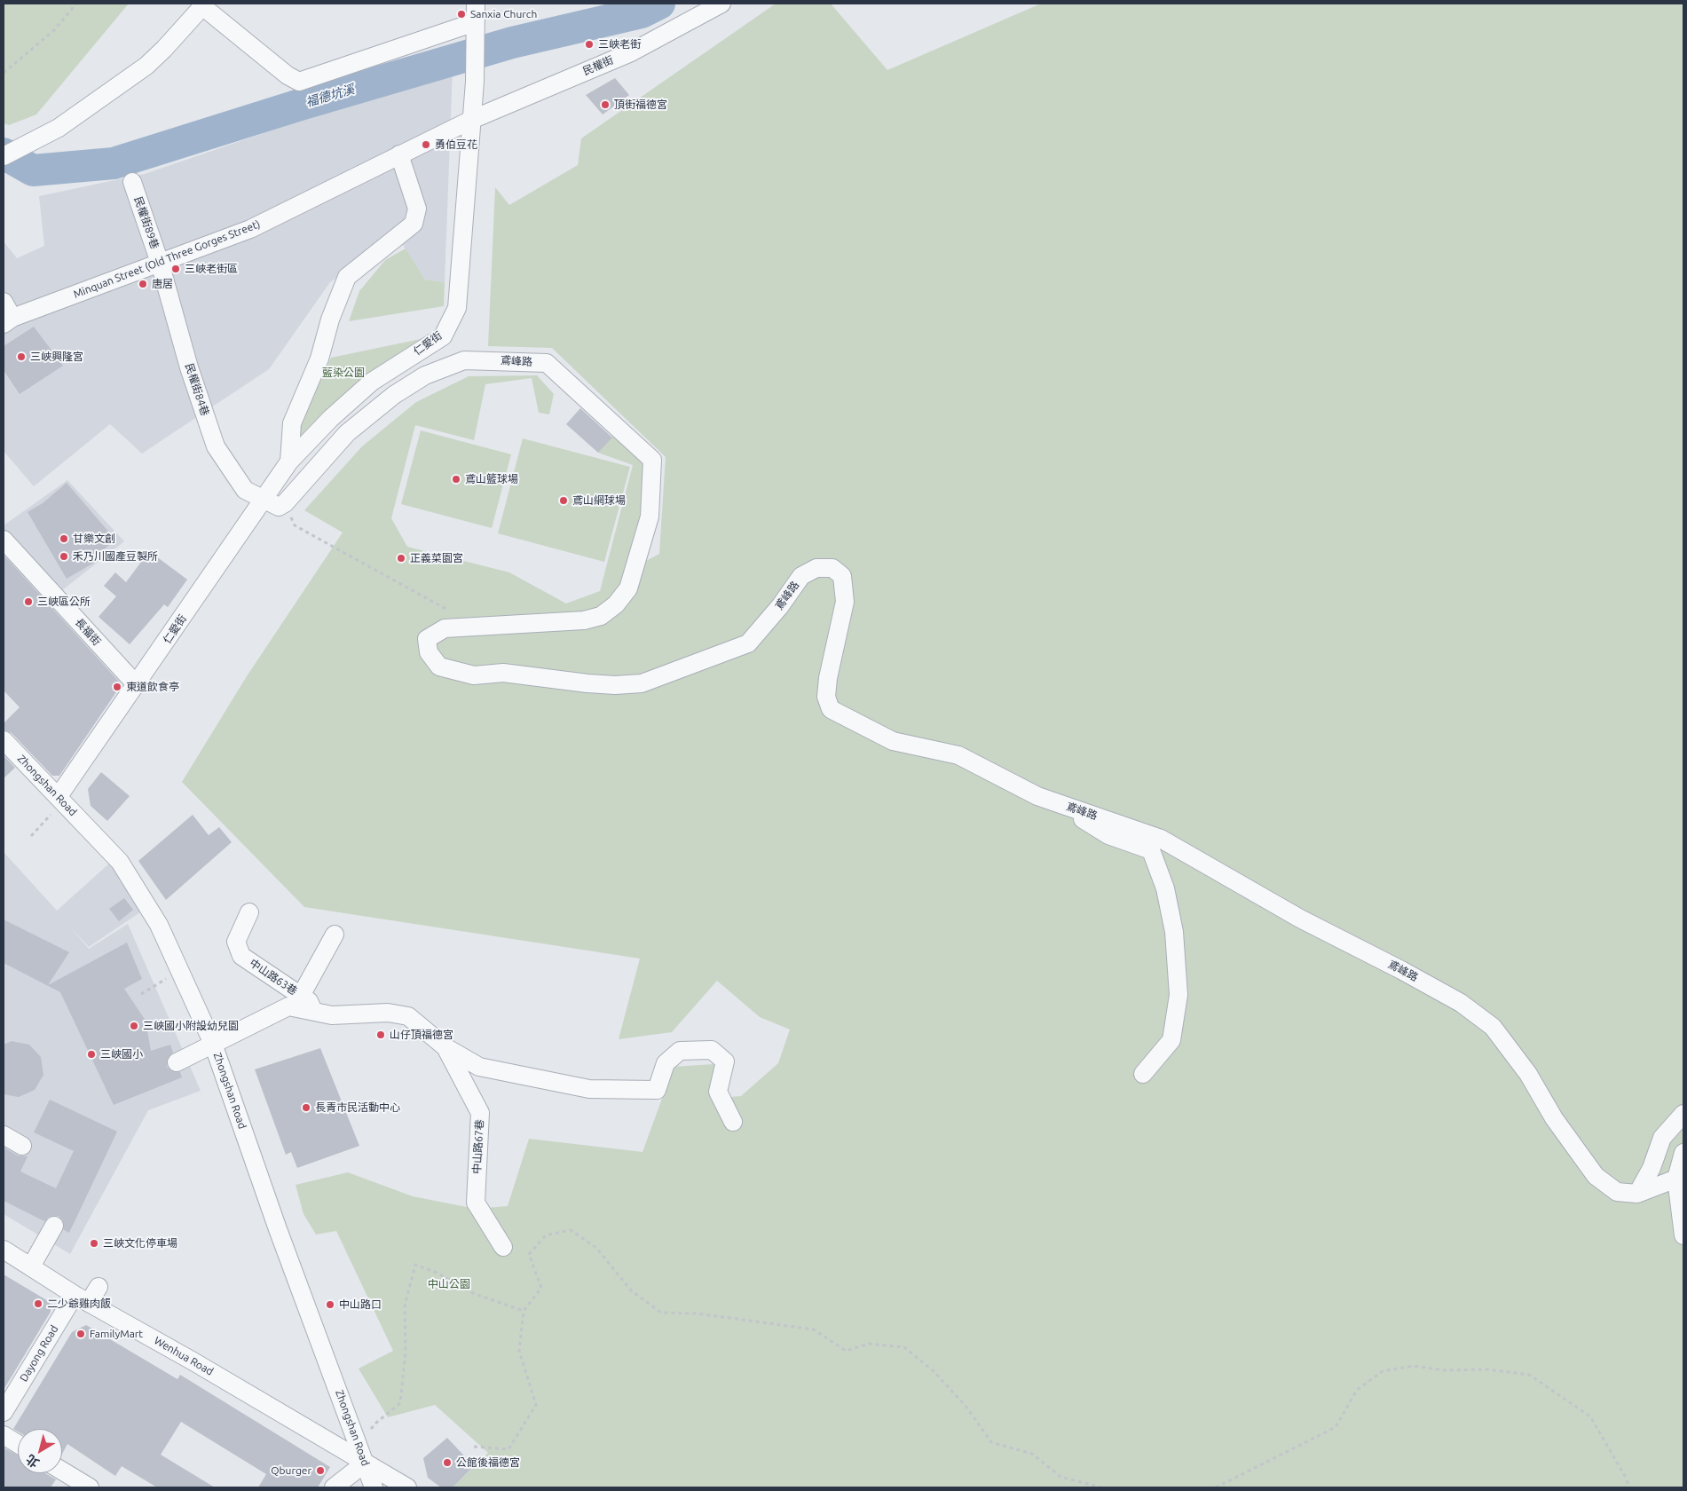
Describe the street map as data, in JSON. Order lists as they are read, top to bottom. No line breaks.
{"streets":{"street":["民權街","民權街89巷","Minquan Street (Old Three Gorges Street)","仁愛街","鳶峰路","民權街84巷","長福街","Zhongshan Road","中山路63巷","中山路67巷","Dayong Road","Wenhua Road"]},"crossings":[["民權街","Minquan Street (Old Three Gorges Street)"],["民權街","仁愛街"],["民權街89巷","Minquan Street (Old Three Gorges Street)"],["民權街89巷","民權街84巷"],["Minquan Street (Old Three Gorges Street)","仁愛街"],["Minquan Street (Old Three Gorges Street)","民權街84巷"],["仁愛街","鳶峰路"],["仁愛街","民權街84巷"],["仁愛街","長福街"],["仁愛街","Zhongshan Road"],["鳶峰路","民權街84巷"],["Zhongshan Road","Wenhua Road"],["Dayong Road","Wenhua Road"]],"water":["福德坑溪"],"parks":["藍染公園","中山公園"],"places":["Sanxia Church","三峽老街","頂街福德宮","勇伯豆花","三峽老街區","唐居","三峽興隆宮","鳶山籃球場","鳶山網球場","甘樂文創","禾乃川國產豆製所","正義菜園宮","三峽區公所","東道飲食亭","三峽國小附設幼兒園","山仔頂福德宮","三峽國小","長青市民活動中心","三峽文化停車場","二少爺雞肉飯","中山路口","FamilyMart","公館後福德宮","Qburger"],"north":"bottom left"}
